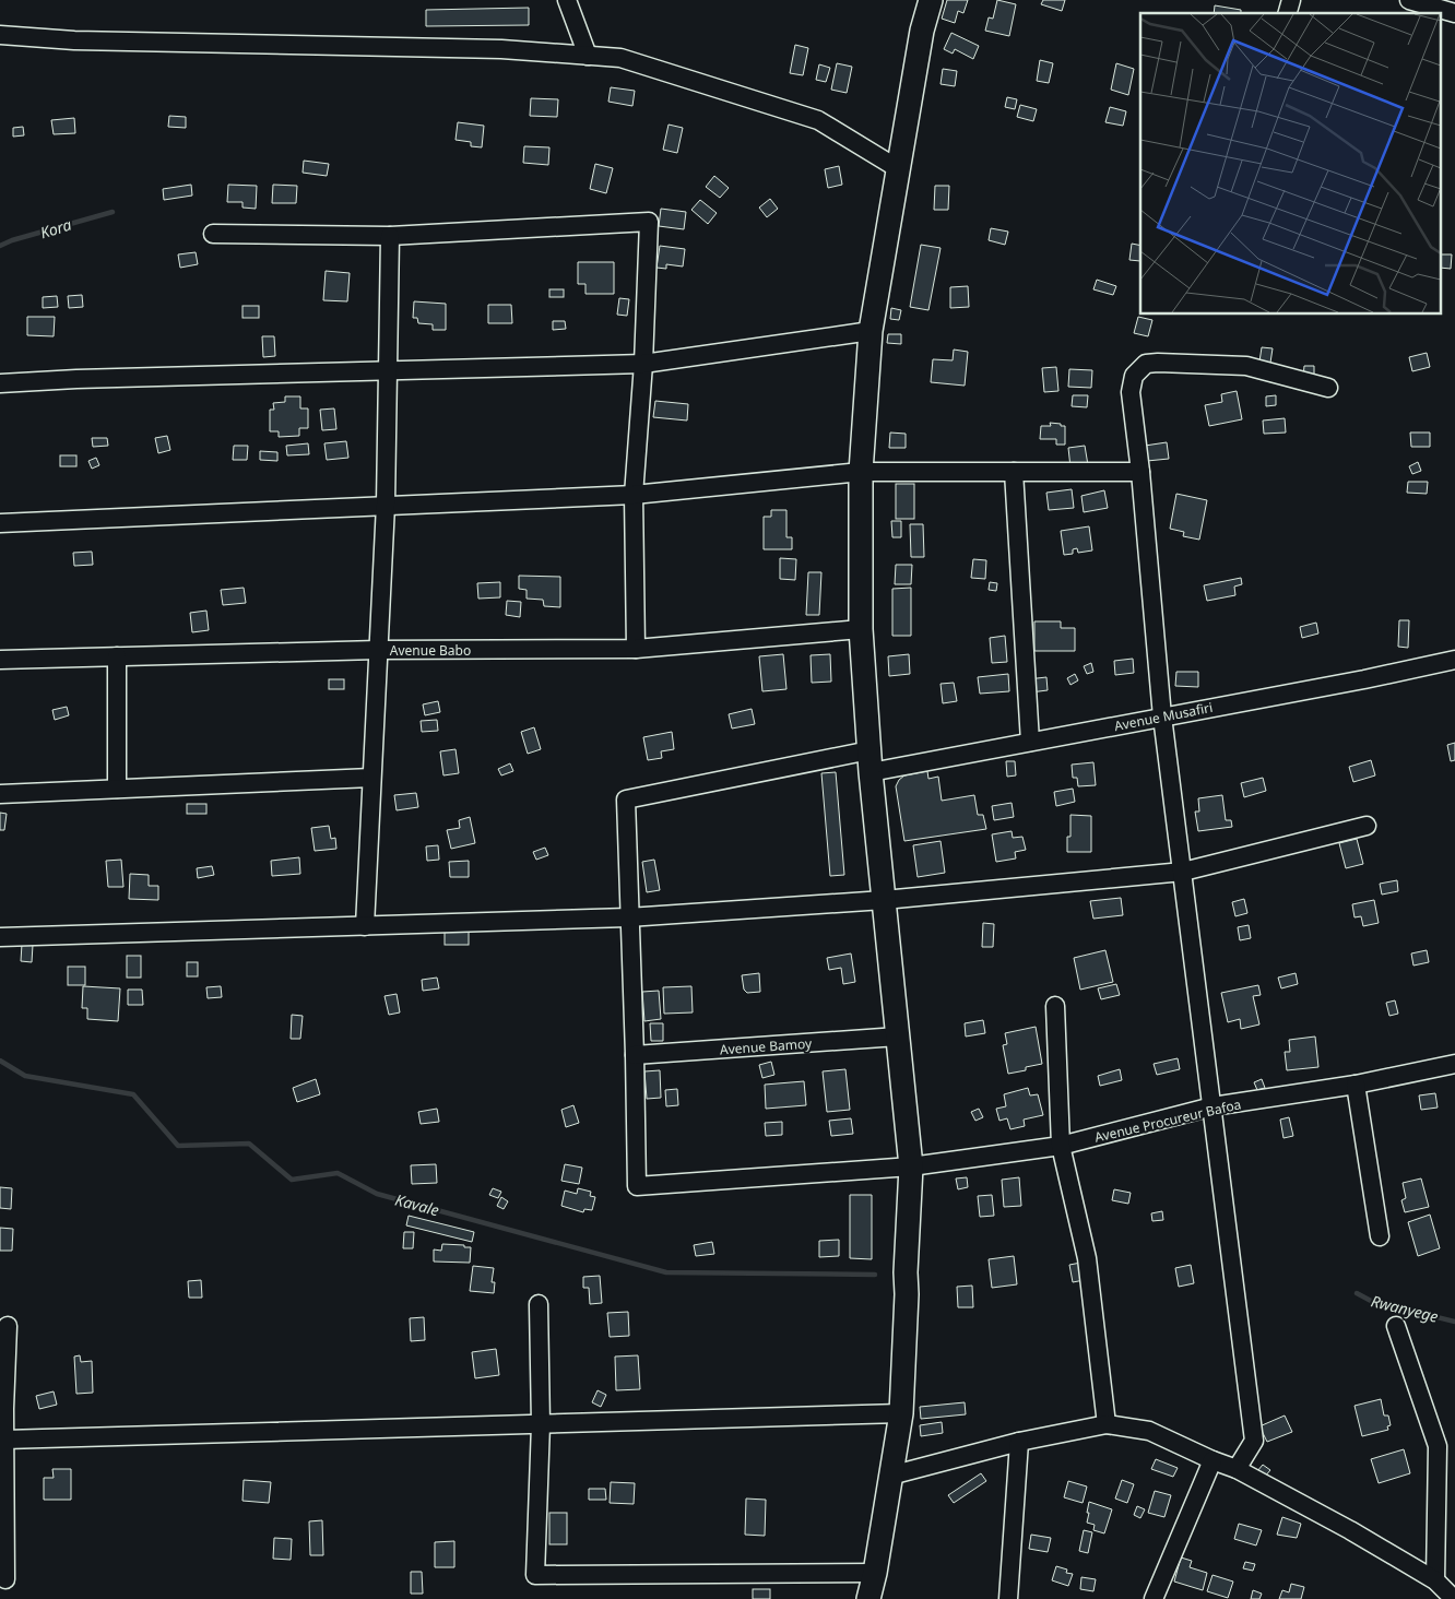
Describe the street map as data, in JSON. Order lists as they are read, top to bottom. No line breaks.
{"streets":{"street":["Avenue Babo","Avenue Musafiri","Avenue Bamoy","Avenue Procureur Bafoa"]},"crossings":[["Avenue Bamoy","Avenue Procureur Bafoa"]],"water":["Kora","Kavale","Rwanyege"]}
